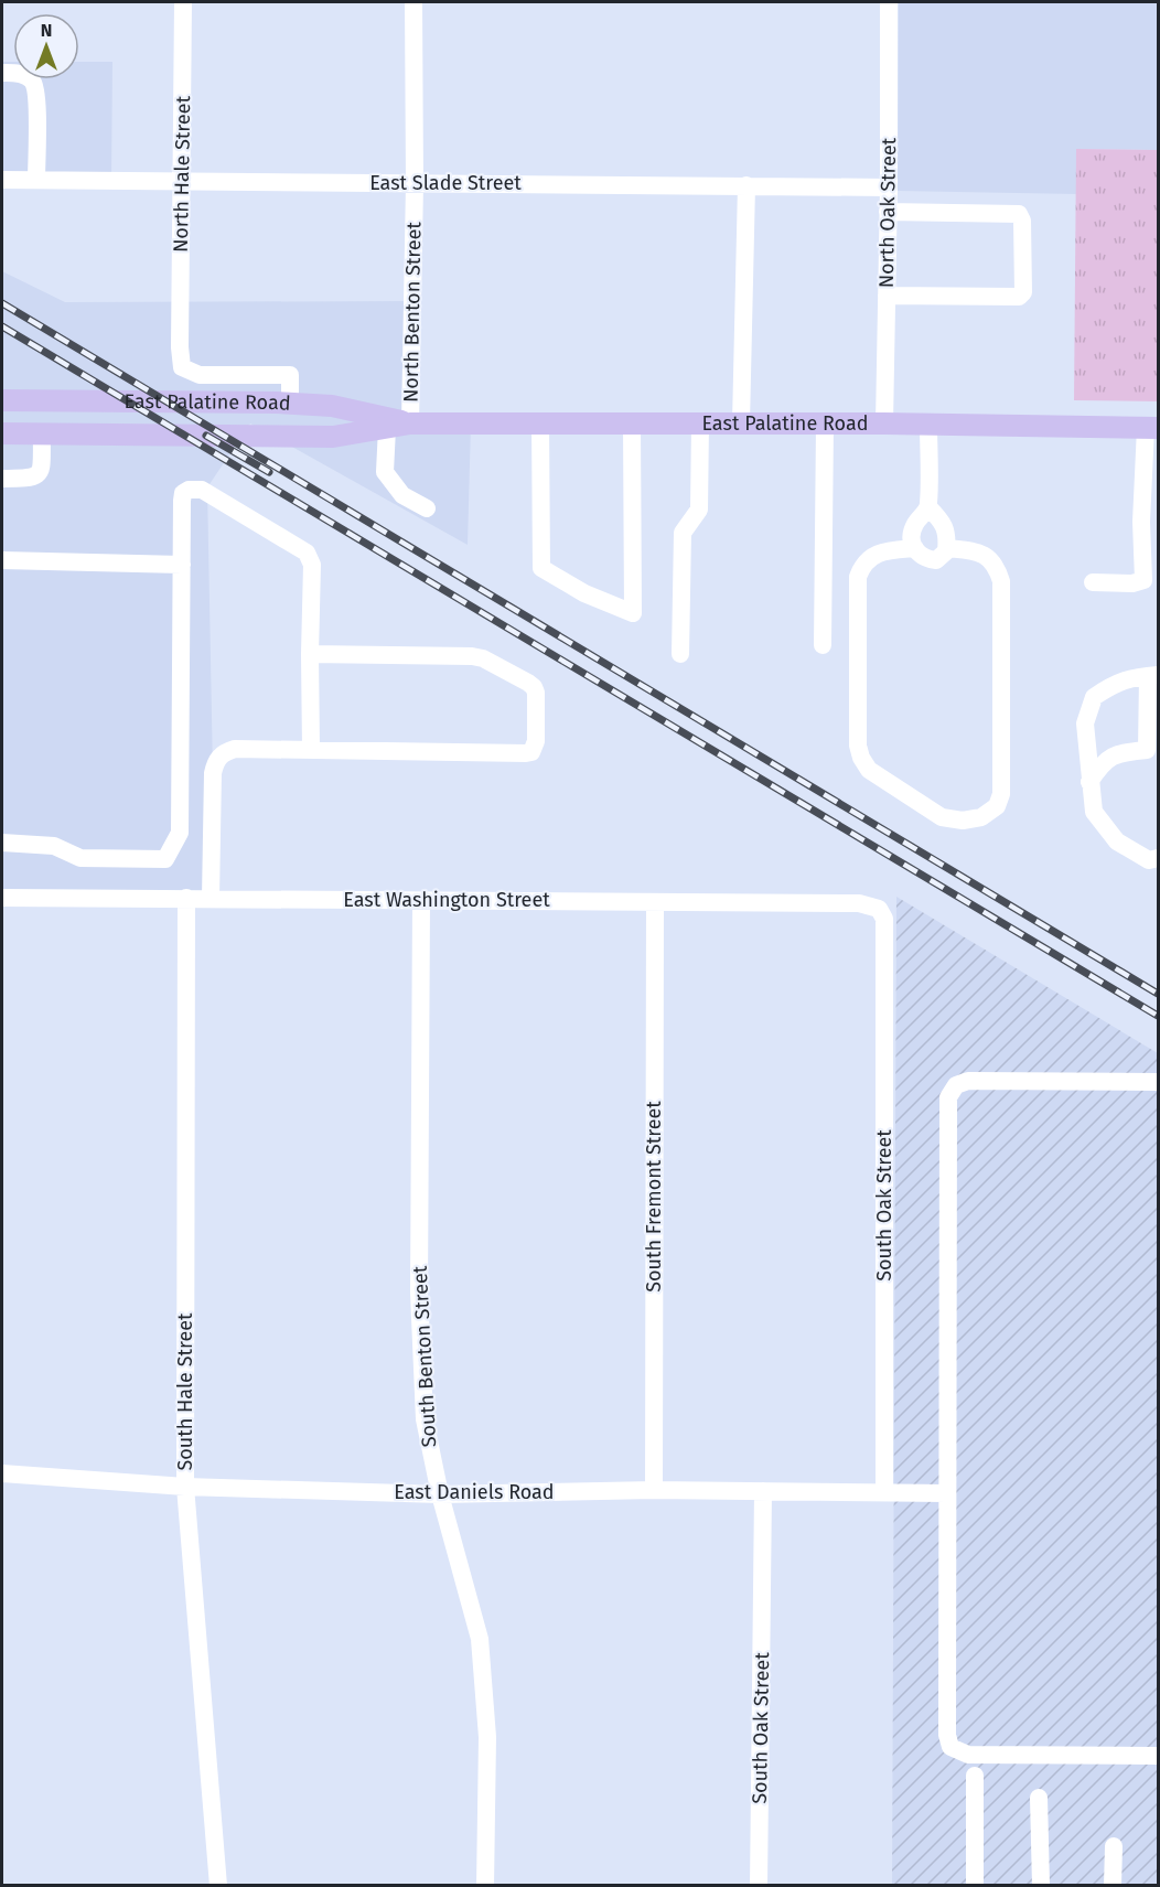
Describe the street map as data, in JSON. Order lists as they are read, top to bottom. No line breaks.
{"streets":{"main road":["East Palatine Road"],"street":["North Hale Street","East Slade Street","North Oak Street","North Benton Street","East Washington Street","South Fremont Street","South Oak Street","South Benton Street","South Hale Street","East Daniels Road"]},"crossings":[["North Hale Street","East Slade Street"],["North Hale Street","East Palatine Road"],["East Slade Street","North Oak Street"],["East Slade Street","North Benton Street"],["North Oak Street","East Palatine Road"],["North Benton Street","East Palatine Road"],["East Washington Street","South Fremont Street"],["East Washington Street","South Oak Street"],["East Washington Street","South Benton Street"],["East Washington Street","South Hale Street"],["South Fremont Street","East Daniels Road"],["South Oak Street","East Daniels Road"],["South Benton Street","East Daniels Road"],["South Hale Street","East Daniels Road"]],"north":"top"}
